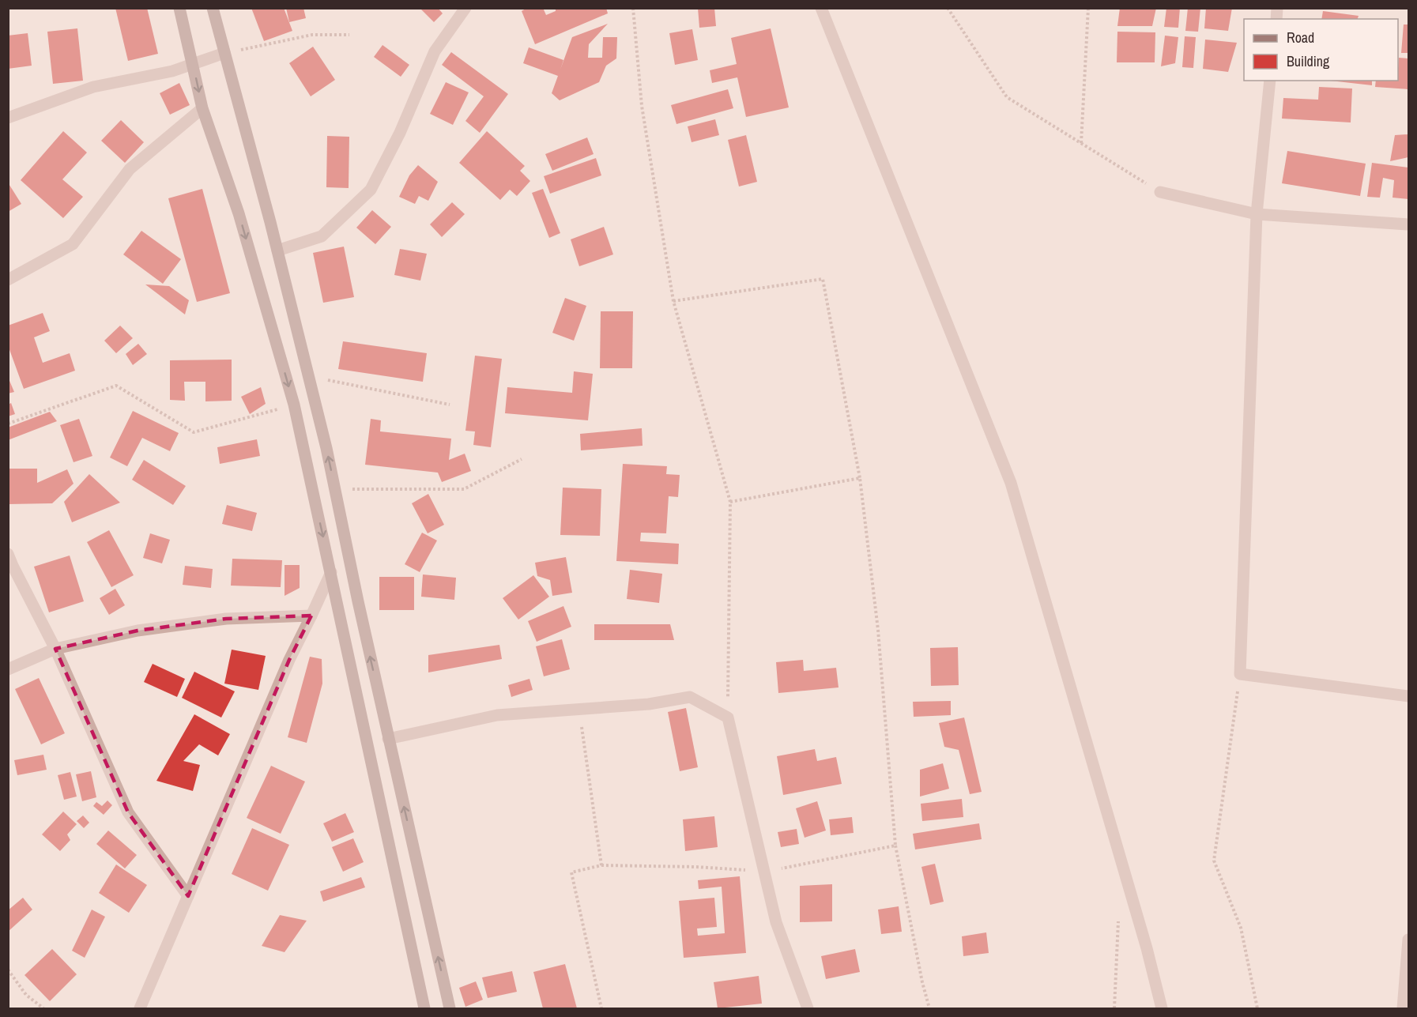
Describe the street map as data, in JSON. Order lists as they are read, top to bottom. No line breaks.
{"legend":["Road","Building"]}
